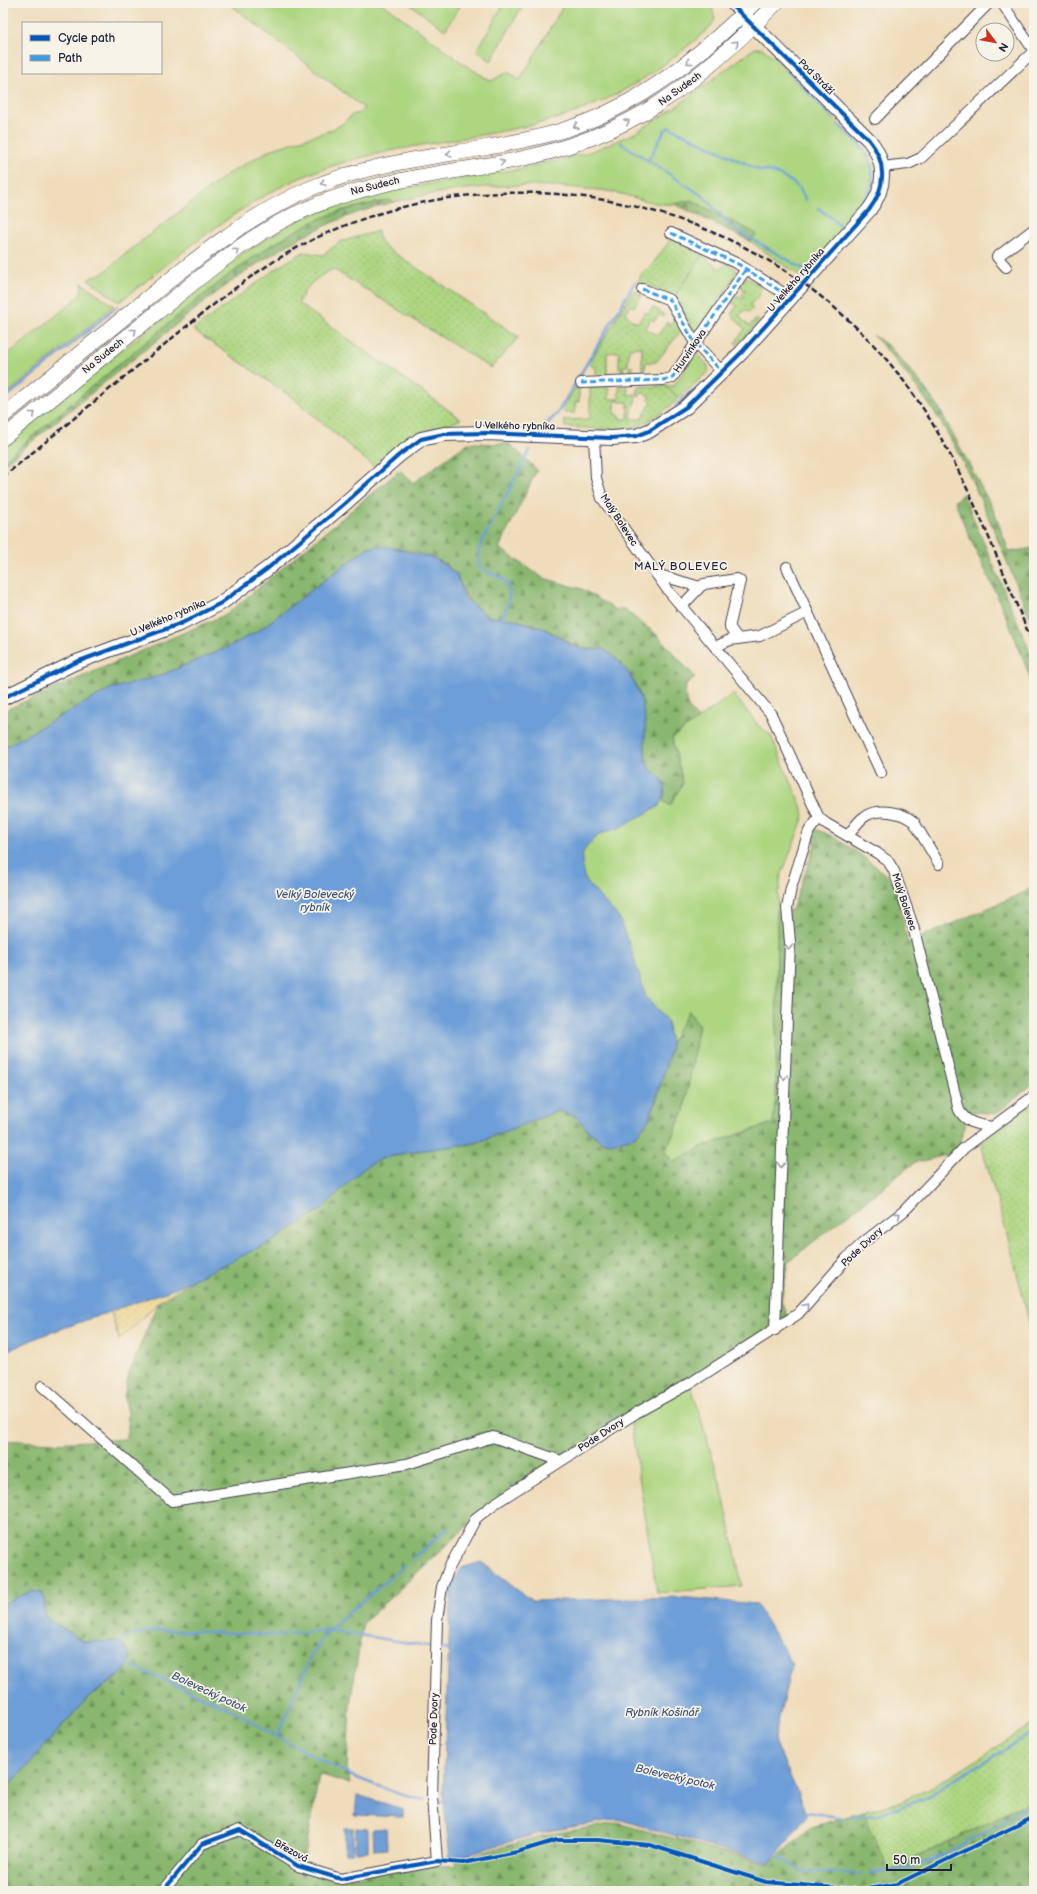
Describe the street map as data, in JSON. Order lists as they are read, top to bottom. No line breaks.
{"streets":{"main road":["Na Sudech"],"street":["Pod Stráží","U Velkého rybníka","Hurvínkova","Malý Bolevec","Pode Dvory","Březová"]},"crossings":[["Pod Stráží","Na Sudech"],["Pod Stráží","U Velkého rybníka"],["U Velkého rybníka","Malý Bolevec"],["Malý Bolevec","Pode Dvory"],["Pode Dvory","Březová"]],"districts":["MALÝ BOLEVEC"],"water":["Velký Bolevecký rybník","Bolevecký potok","Rybník Košinář"],"legend":["Cycle path","Path"],"scale_bar":"50 m","north":"bottom right"}
